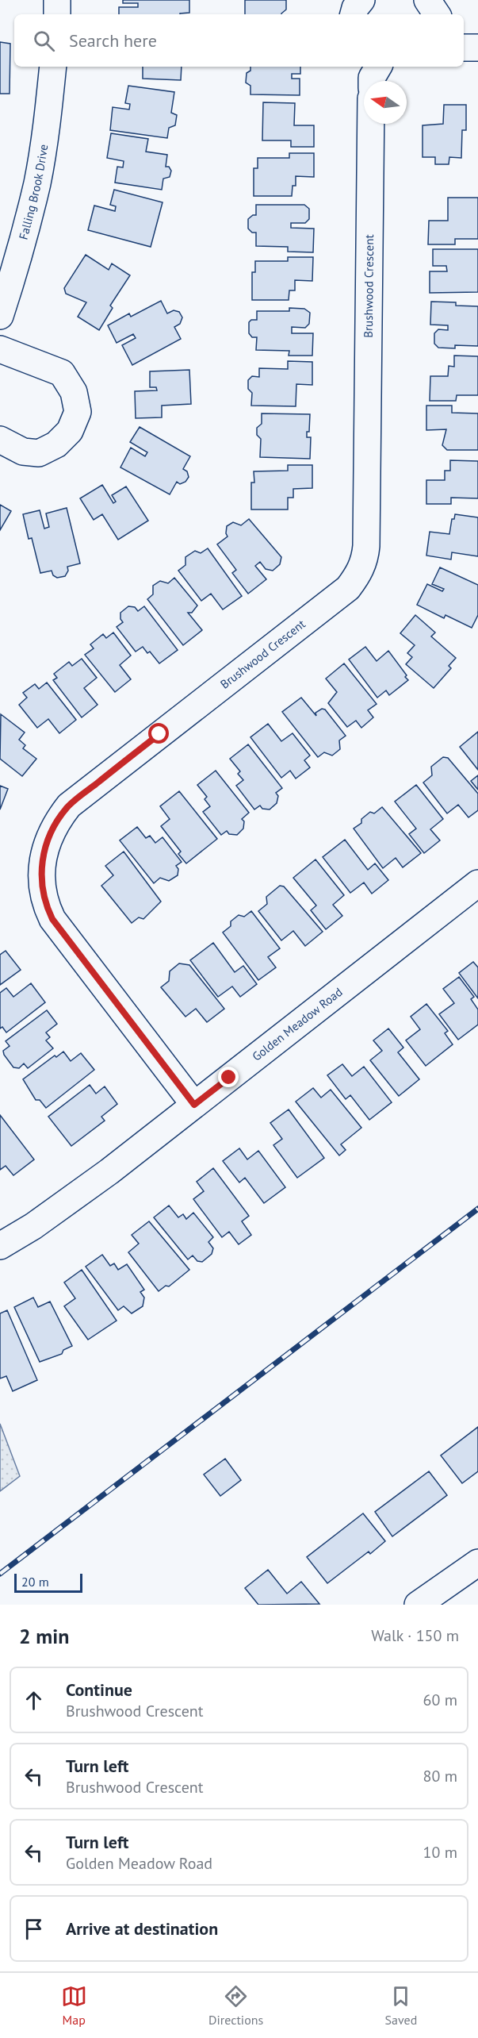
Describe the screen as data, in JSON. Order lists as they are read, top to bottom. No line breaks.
{"streets":{"street":["Falling Brook Drive","Brushwood Crescent","Golden Meadow Road"]},"crossings":[["Brushwood Crescent","Golden Meadow Road"]],"scale_bar":"20 m","north":"left","page":{"search":"Search here","scale":"20 m","heading":["2 min","Walk · 150 m"],"list":[["Continue","Brushwood Crescent","60 m"],["Turn left","Brushwood Crescent","80 m"],["Turn left","Golden Meadow Road","10 m"],"Arrive at destination"],"nav":["Map","Directions","Saved"]}}
